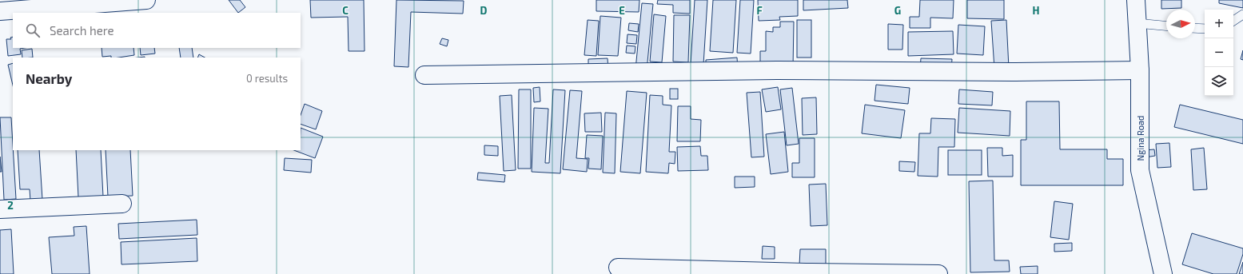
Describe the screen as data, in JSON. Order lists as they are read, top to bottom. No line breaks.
{"streets":{"street":["Ngina Road"]},"north":"right","page":{"map_buttons":["+","−"],"search":"Search here","heading":["Nearby","0 results"]},"grid":{"columns":["C","D","E","F","G","H"],"rows":["2"]}}
